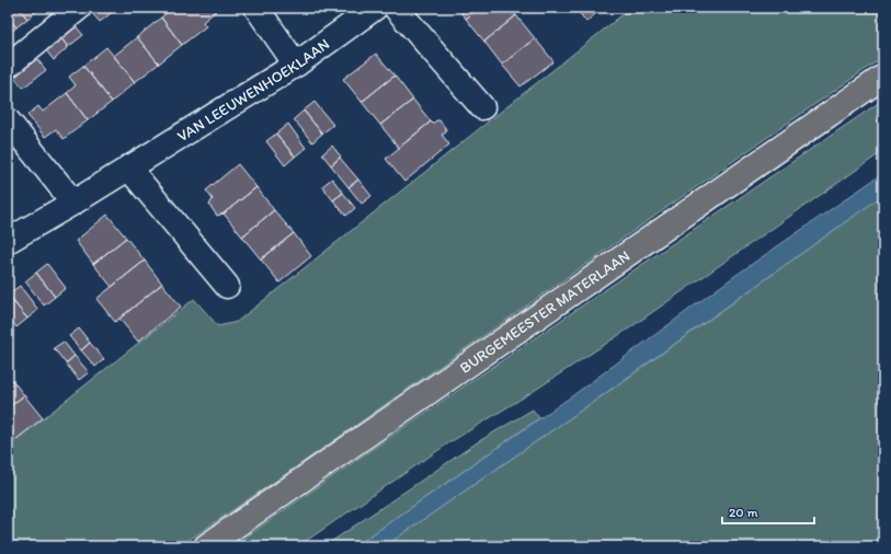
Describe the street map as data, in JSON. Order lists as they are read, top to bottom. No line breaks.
{"streets":{"main road":["BURGEMEESTER MATERLAAN"],"street":["VAN LEEUWENHOEKLAAN"]},"scale_bar":"20 m"}
